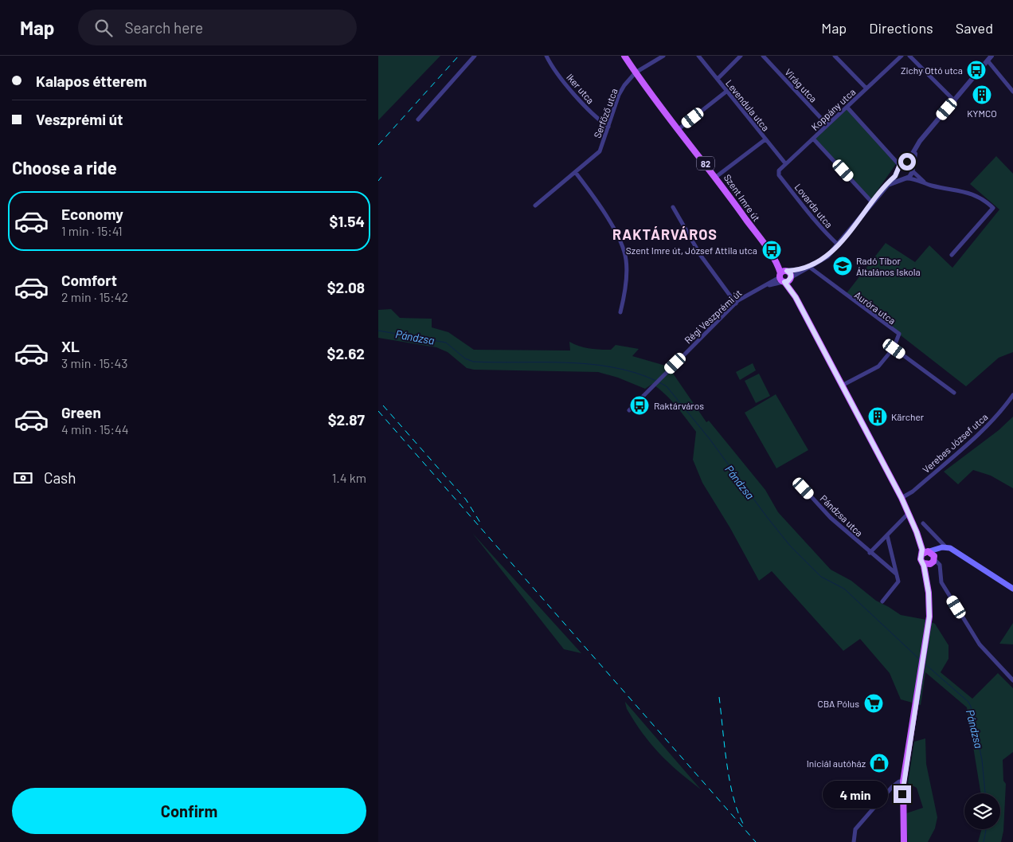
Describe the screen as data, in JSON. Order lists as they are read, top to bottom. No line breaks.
{"streets":{"main road":["82","Szent Imre út"],"street":["Virág utca","Iker utca","Levendula utca","Koppány utca","Serfőző utca","Lovarda utca","Auróra utca","Régi Veszprémi út","Verebes József utca","Pándzsa utca"]},"crossings":[["Virág utca","Koppány utca"],["Iker utca","Serfőző utca"],["Levendula utca","Koppány utca"],["Koppány utca","Lovarda utca"],["Serfőző utca","Szent Imre út"],["82","Szent Imre út"],["Szent Imre út","Régi Veszprémi út"],["Szent Imre út","Verebes József utca"]],"districts":["RAKTÁRVÁROS"],"water":["Pándzsa"],"places":{"bus stop":["Zichy Ottó utca","Szent Imre út, József Attila utca","Raktárváros"],"building":["KYMCO","Kärcher"],"school or university":["Radó Tibor Általános Iskola"],"supermarket":["CBA Pólus"],"shop":["Iniciál autóház"]},"page":{"header":"Map","search":"Search here","nav":["Map","Directions","Saved"],"banner":["Kalapos étterem","Veszprémi út"],"heading":"Choose a ride","list":[{"name":"Economy","note":"1 min · 15:41","value":"$1.54"},{"name":"Comfort","note":"2 min · 15:42","value":"$2.08"},{"name":"XL","note":"3 min · 15:43","value":"$2.62"},{"name":"Green","note":"4 min · 15:44","value":"$2.87"}],"pay":["Cash","1.4 km"],"buttons":"Confirm","bubble":"4 min"}}
